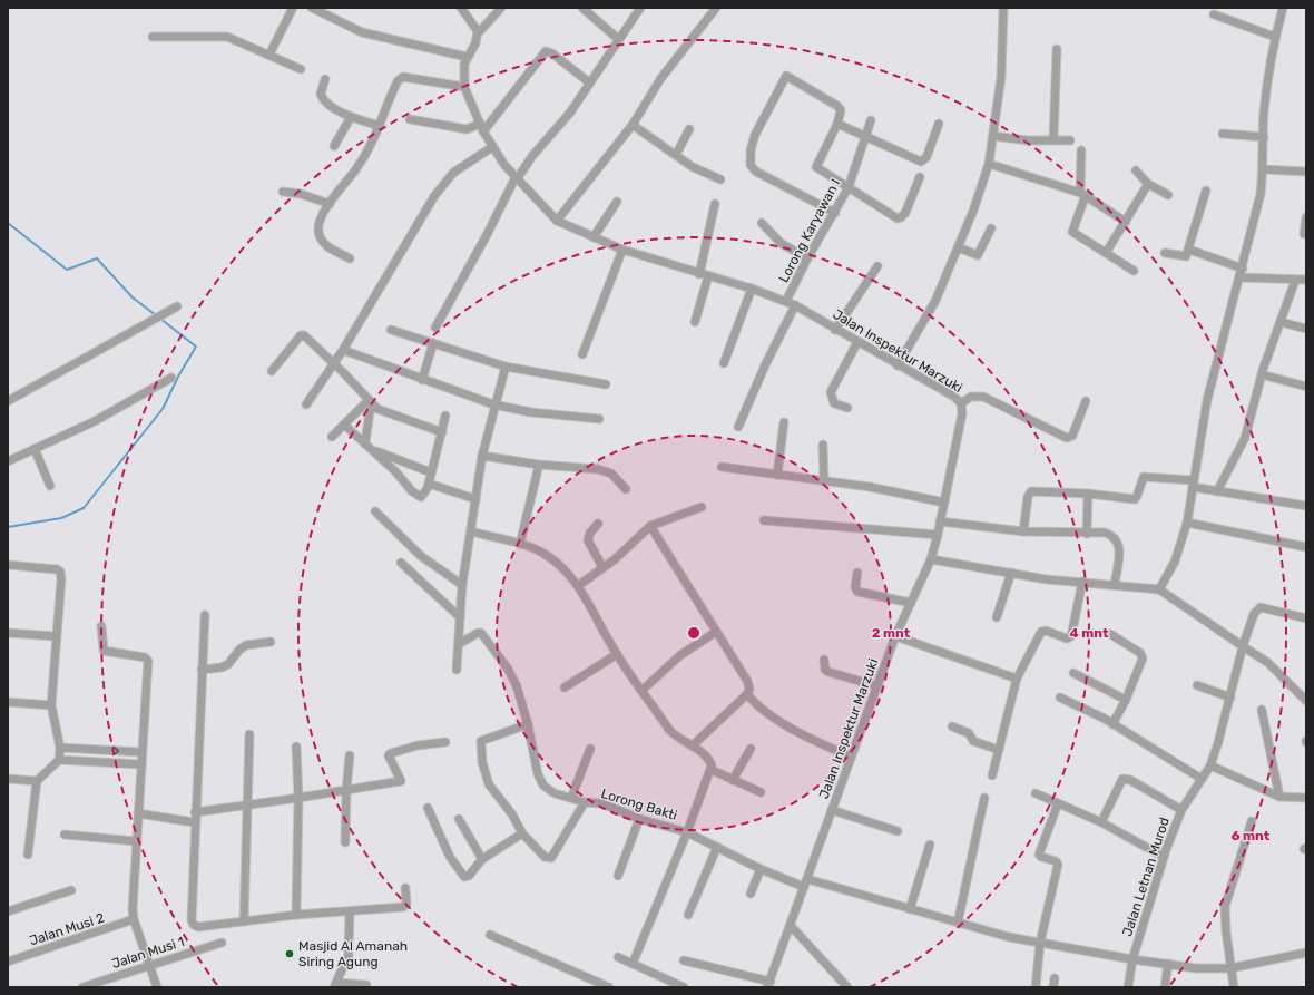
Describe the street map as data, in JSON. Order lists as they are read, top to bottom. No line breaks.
{"streets":{"street":["Lorong Karyawan I","Jalan Inspektur Marzuki","Lorong Bakti","Jalan Letnan Murod","Jalan Musi 2","Jalan Musi 1"]},"crossings":[["Lorong Karyawan I","Jalan Inspektur Marzuki"],["Jalan Inspektur Marzuki","Lorong Bakti"],["Lorong Bakti","Jalan Letnan Murod"]],"places":["Masjid Al Amanah Siring Agung"],"rings":["2 mnt","4 mnt","6 mnt"]}
